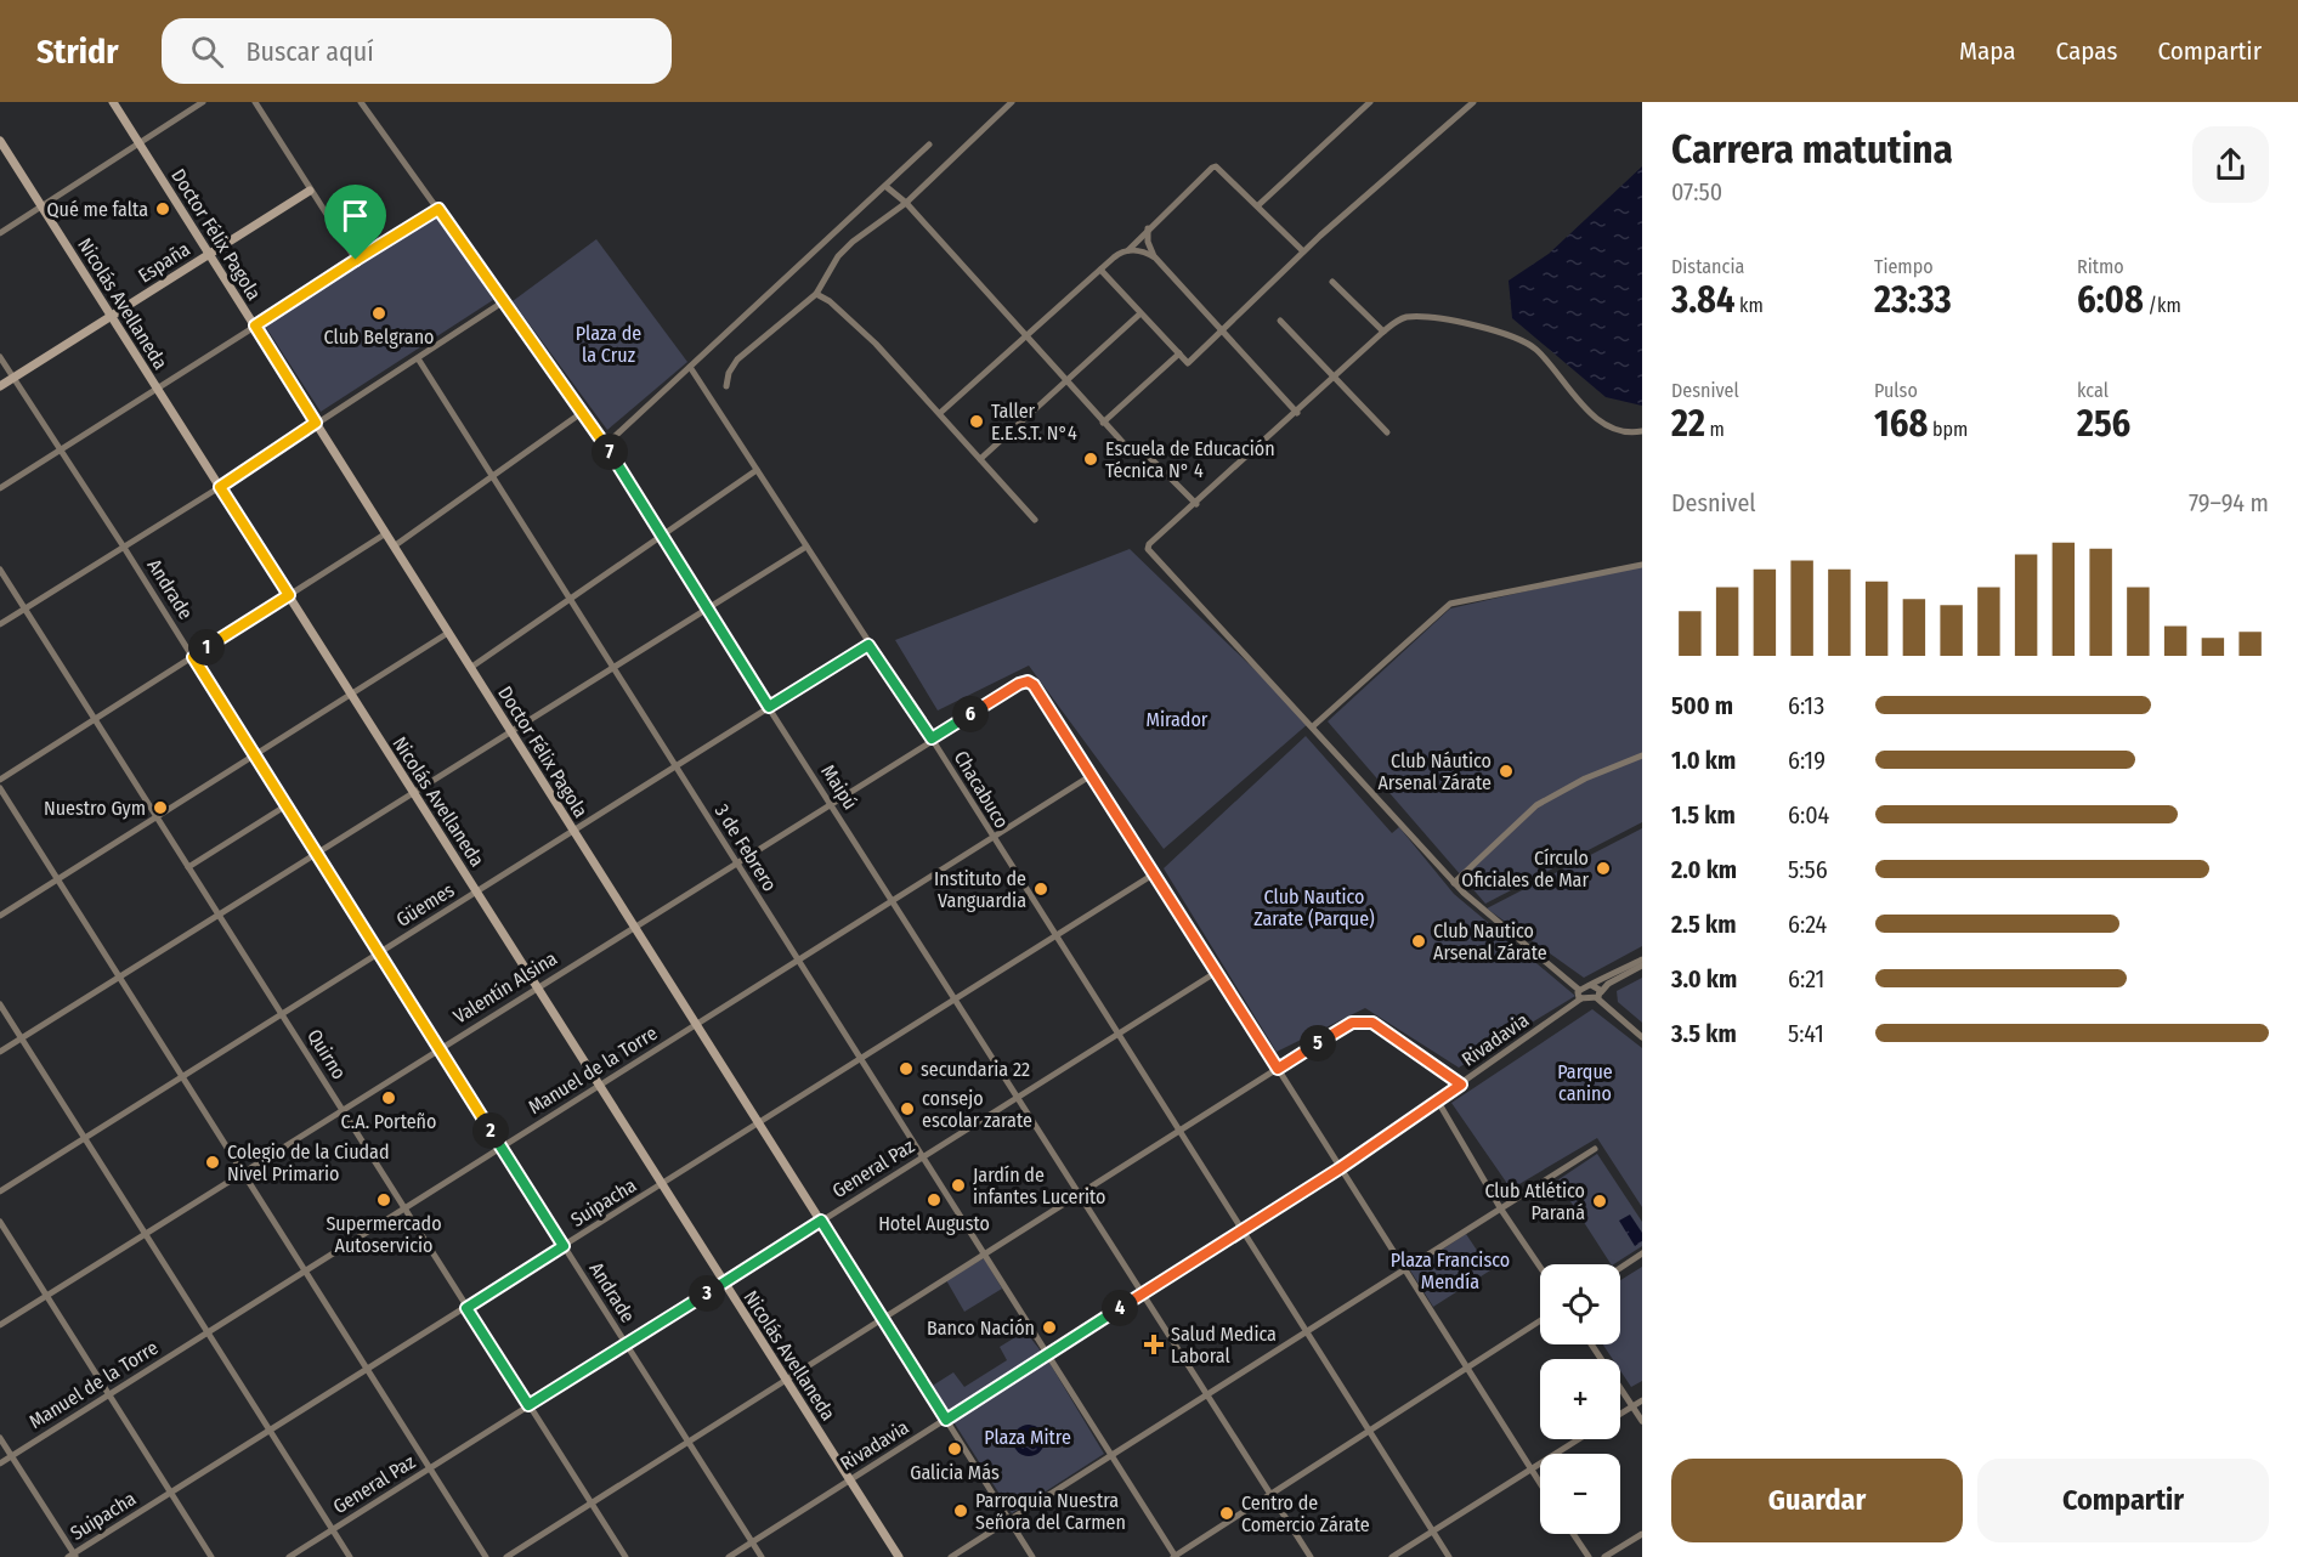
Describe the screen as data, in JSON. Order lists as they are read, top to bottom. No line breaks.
{"streets":{"street":["Doctor Félix Pagola","España","Nicolás Avellaneda","Andrade","Maipú","Chacabuco","3 de Febrero","Güemes","Valentín Alsina","Rivadavia","Quirno","Manuel de la Torre","General Paz","Suipacha"]},"crossings":[["Doctor Félix Pagola","España"],["Doctor Félix Pagola","Güemes"],["Doctor Félix Pagola","Valentín Alsina"],["Doctor Félix Pagola","Rivadavia"],["Doctor Félix Pagola","Manuel de la Torre"],["Doctor Félix Pagola","General Paz"],["Doctor Félix Pagola","Suipacha"],["España","Nicolás Avellaneda"],["España","Andrade"],["Nicolás Avellaneda","Güemes"],["Nicolás Avellaneda","Valentín Alsina"],["Nicolás Avellaneda","Rivadavia"],["Nicolás Avellaneda","Manuel de la Torre"],["Nicolás Avellaneda","General Paz"],["Nicolás Avellaneda","Suipacha"],["Andrade","Güemes"],["Andrade","Valentín Alsina"],["Andrade","Rivadavia"],["Andrade","Manuel de la Torre"],["Andrade","General Paz"],["Andrade","Suipacha"],["Maipú","Güemes"],["Maipú","Valentín Alsina"],["Maipú","Rivadavia"],["Maipú","Manuel de la Torre"],["Maipú","General Paz"],["Maipú","Suipacha"],["Chacabuco","Güemes"],["Chacabuco","Valentín Alsina"],["Chacabuco","Rivadavia"],["Chacabuco","Manuel de la Torre"],["Chacabuco","General Paz"],["Chacabuco","Suipacha"],["3 de Febrero","Güemes"],["3 de Febrero","Valentín Alsina"],["3 de Febrero","Rivadavia"],["3 de Febrero","Manuel de la Torre"],["3 de Febrero","General Paz"],["3 de Febrero","Suipacha"],["Güemes","Quirno"],["Valentín Alsina","Quirno"],["Valentín Alsina","Manuel de la Torre"],["Quirno","Manuel de la Torre"],["Quirno","General Paz"],["Quirno","Suipacha"]],"parks":["Plaza de la Cruz","Mirador","Club Nautico Zarate (Parque)","Parque canino","Plaza Francisco Mendía","Plaza Mitre"],"places":{"other":["Qué me falta","Club Belgrano","Taller E.E.S.T. N°4","Escuela de Educación Técnica N° 4","Club Náutico Arsenal Zárate","Nuestro Gym","Círculo Oficiales de Mar","Instituto de Vanguardia","Club Nautico Arsenal Zárate","secundaria 22","C.A. Porteño","consejo escolar zarate","Colegio de la Ciudad Nivel Primario","Jardín de infantes Lucerito","Supermercado Autoservicio","Hotel Augusto","Club Atlético Paraná","Banco Nación","Galicia Más","Parroquia Nuestra Señora del Carmen","Centro de Comercio Zárate"],"health":["Salud Medica Laboral"]},"page":{"header":"Stridr","search":"Buscar aquí","nav":["Mapa","Capas","Compartir"],"heading":["Carrera matutina","07:50"],"stats":[["Distancia","3.84 km"],["Tiempo","23:33"],["Ritmo","6:08 /km"],["Desnivel","22 m"],["Pulso","168 bpm"],["kcal","256"]],"pins":["7","1","6","5","2","3","4"],"chart":["Desnivel","79–94 m"],"list":[{"name":"500 m","note":"6:13"},{"name":"1.0 km","note":"6:19"},{"name":"1.5 km","note":"6:04"},{"name":"2.0 km","note":"5:56"},{"name":"2.5 km","note":"6:24"},{"name":"3.0 km","note":"6:21"},{"name":"3.5 km","note":"5:41"}],"map_buttons":["+","−"],"buttons":["Guardar","Compartir"]}}
